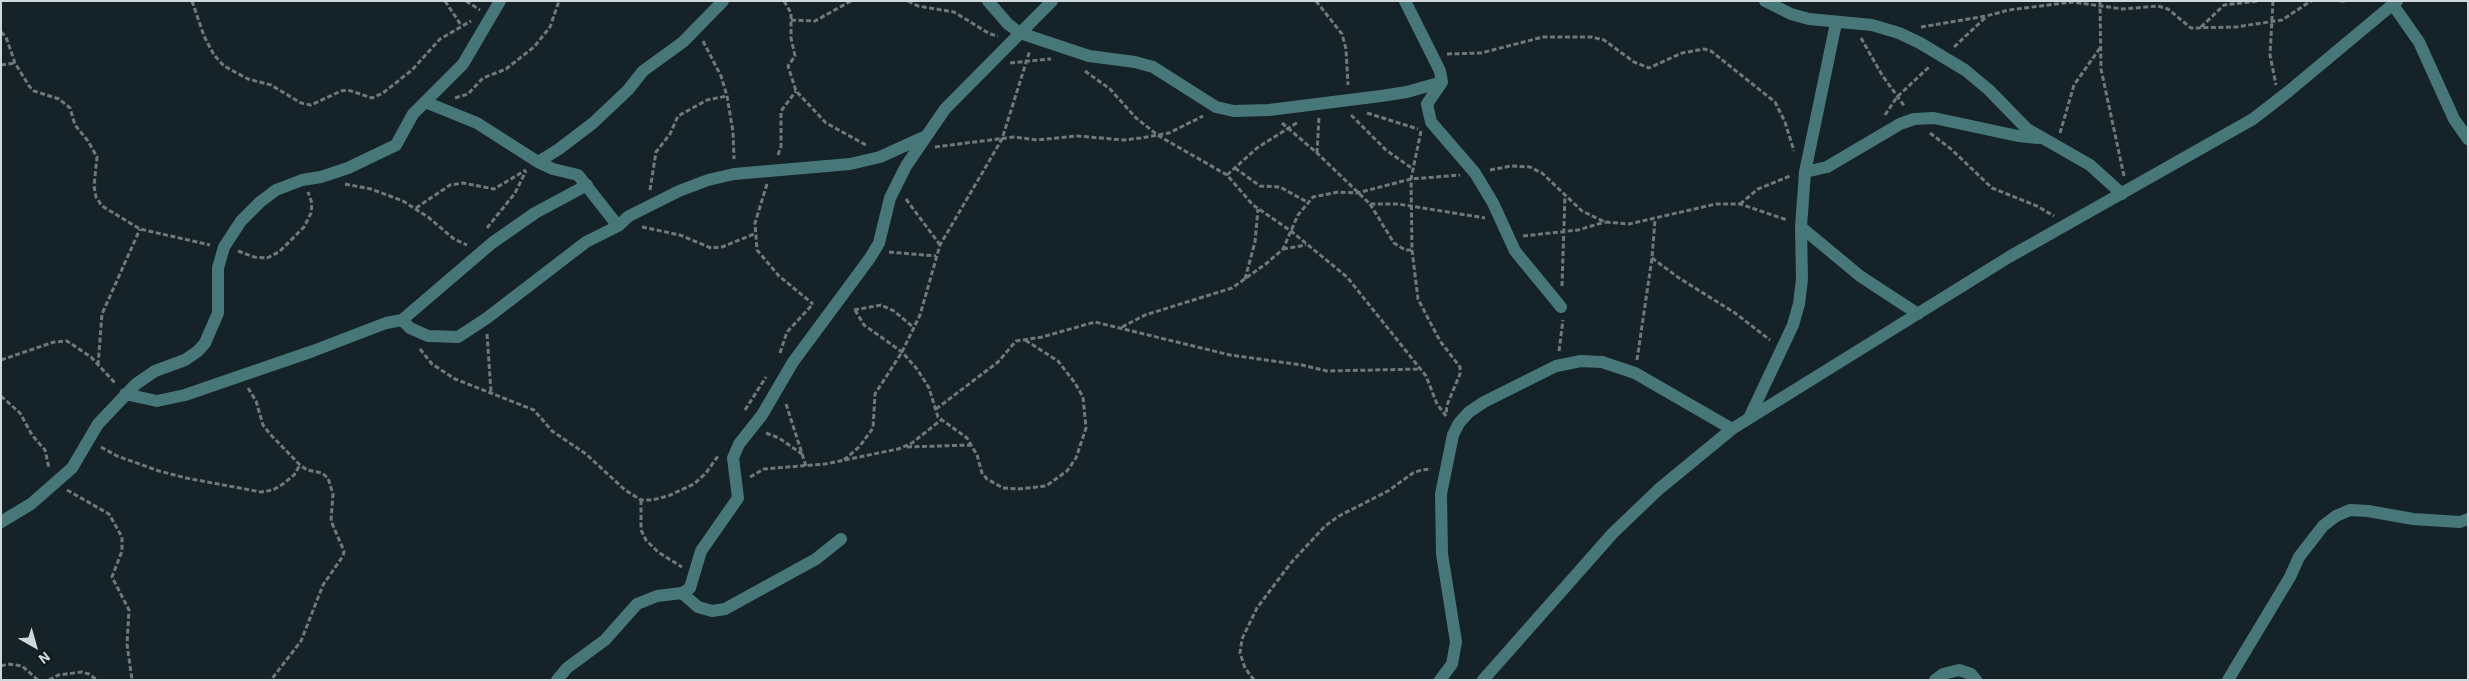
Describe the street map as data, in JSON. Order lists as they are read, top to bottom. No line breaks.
{"north":"bottom right"}
